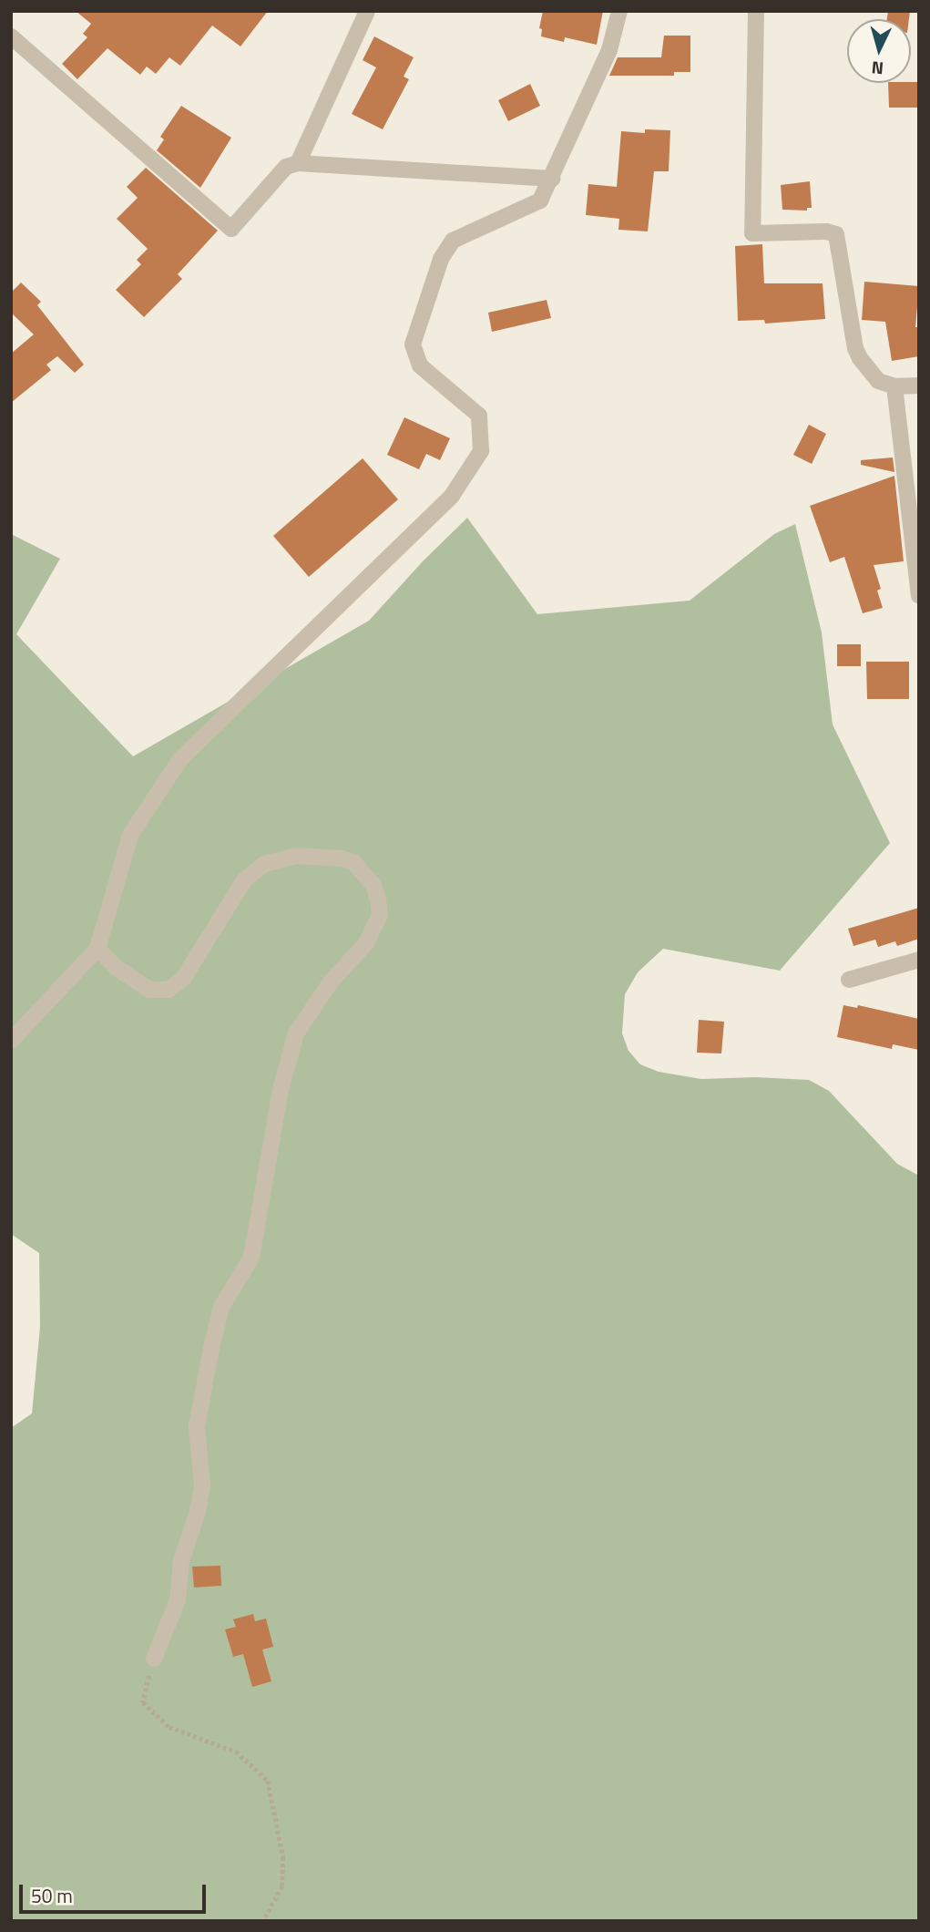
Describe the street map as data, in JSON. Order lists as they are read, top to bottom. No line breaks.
{"scale_bar":"50 m","north":"bottom"}
